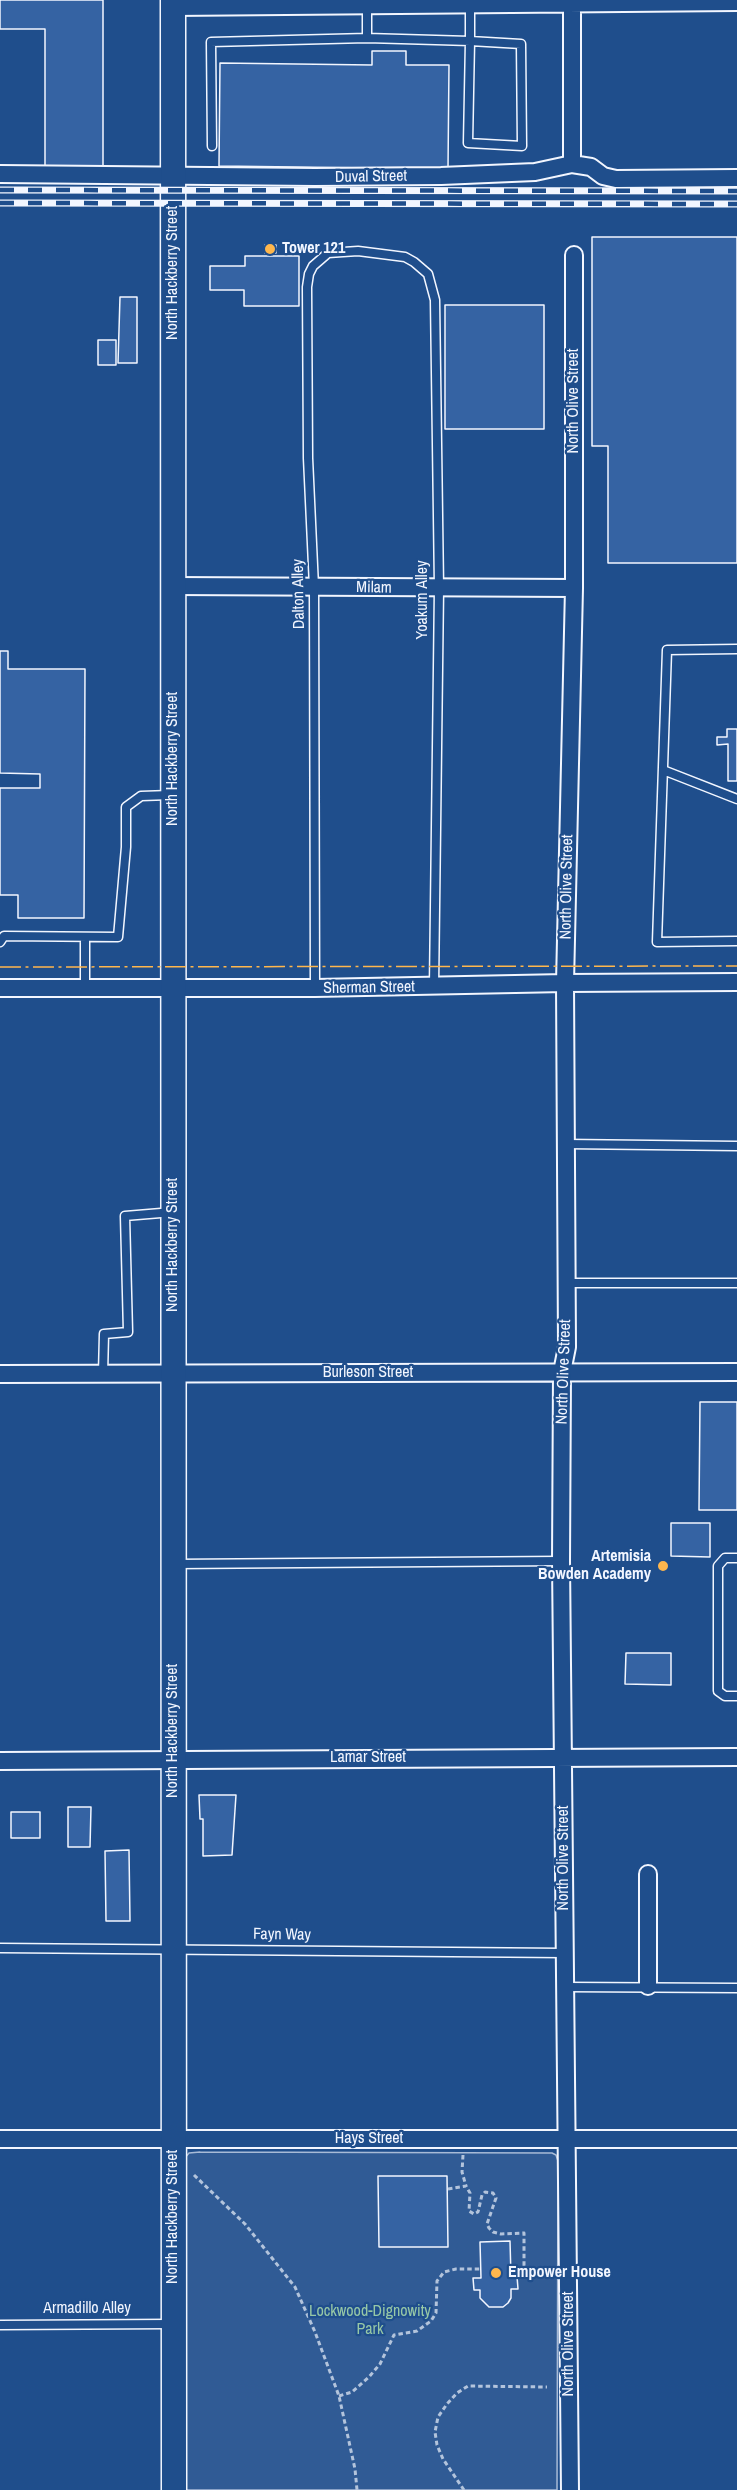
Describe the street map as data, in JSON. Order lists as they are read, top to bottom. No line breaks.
{"streets":{"main road":["North Hackberry Street"],"street":["Duval Street","North Olive Street","Milam","Sherman Street","Burleson Street","Lamar Street","Hays Street"],"lane":["Dalton Alley","Yoakum Alley","Fayn Way","Armadillo Alley"]},"crossings":[["Duval Street","North Hackberry Street"],["North Hackberry Street","Milam"],["North Hackberry Street","Sherman Street"],["North Hackberry Street","Burleson Street"],["North Hackberry Street","Lamar Street"],["North Hackberry Street","Fayn Way"],["North Hackberry Street","Hays Street"],["North Hackberry Street","Armadillo Alley"],["North Olive Street","Milam"],["North Olive Street","Sherman Street"],["North Olive Street","Burleson Street"],["North Olive Street","Lamar Street"],["North Olive Street","Fayn Way"],["North Olive Street","Hays Street"],["Milam","Dalton Alley"],["Milam","Yoakum Alley"],["Dalton Alley","Yoakum Alley"],["Dalton Alley","Sherman Street"],["Yoakum Alley","Sherman Street"]],"parks":["Lockwood-Dignowity Park"],"places":["Tower 121","Artemisia Bowden Academy","Empower House"]}
